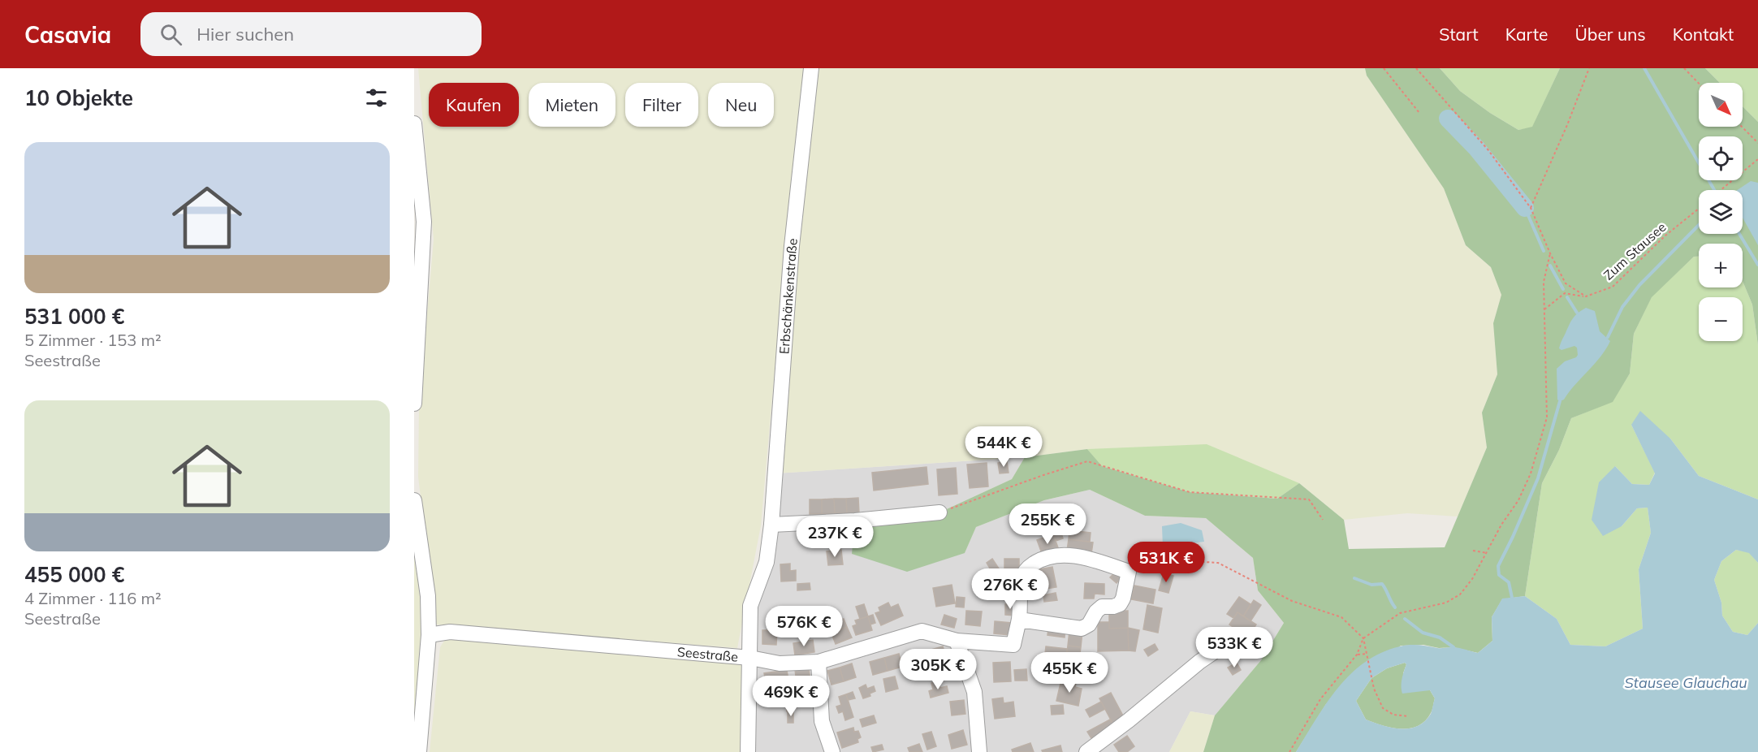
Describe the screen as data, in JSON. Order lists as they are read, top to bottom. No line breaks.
{"streets":{"street":["Erbschänkenstraße","Seestraße"],"path":["Zum Stausee"]},"crossings":[["Erbschänkenstraße","Seestraße"]],"water":["Stausee Glauchau"],"north":"bottom right","page":{"header":"Casavia","search":"Hier suchen","nav":["Start","Karte","Über uns","Kontakt"],"heading":"10 Objekte","map_buttons":["+","−"],"chip":["Kaufen","Mieten","Filter","Neu"],"list":[{"name":"531 000 €","note":"5 Zimmer · 153 m² · Seestraße"},{"name":"455 000 €","note":"4 Zimmer · 116 m² · Seestraße"}],"price":["544K €","255K €","237K €","531K €","276K €","576K €","533K €","305K €","455K €","469K €"]}}
